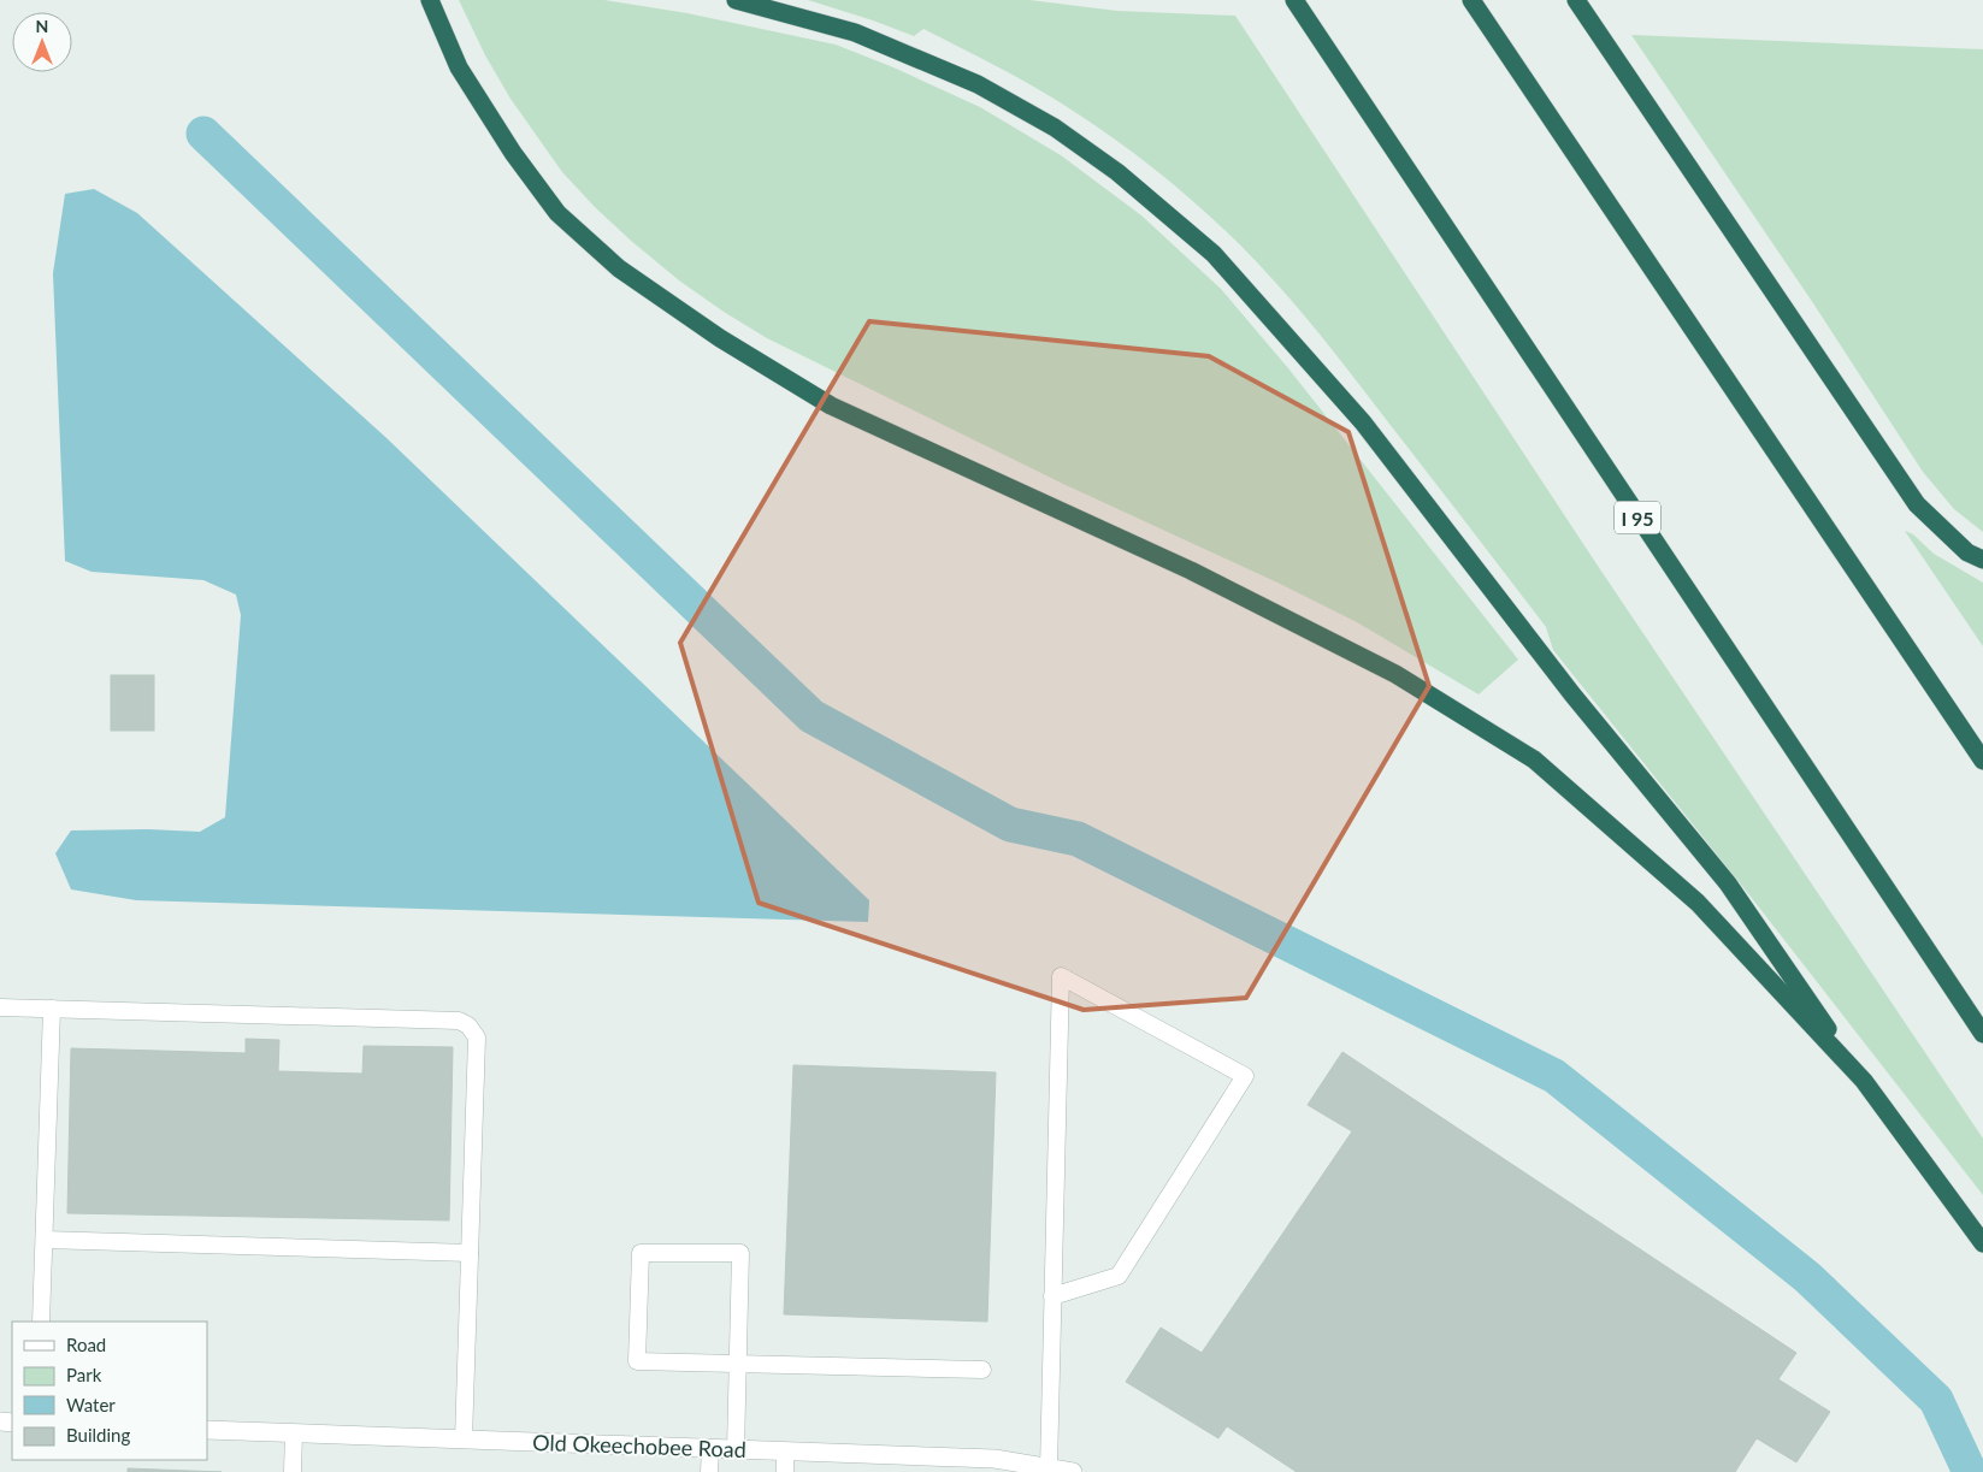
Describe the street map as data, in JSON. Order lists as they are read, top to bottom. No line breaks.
{"streets":{"highway":["I 95"],"street":["Old Okeechobee Road"]},"legend":["Road","Park","Water","Building"],"north":"top"}
